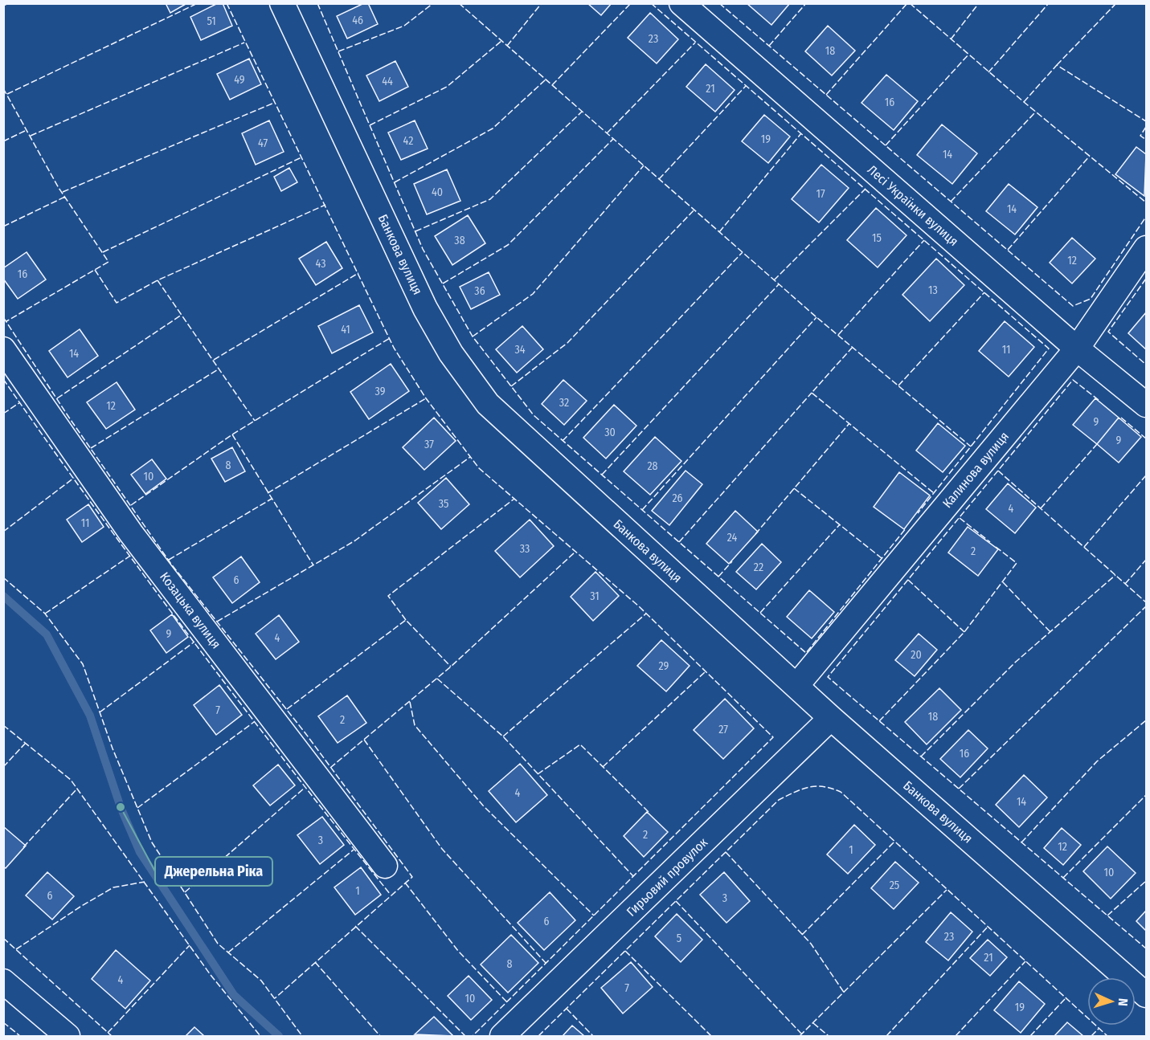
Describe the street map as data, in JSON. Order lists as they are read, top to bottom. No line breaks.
{"streets":{"street":["Лесі Українки вулиця","Банкова вулиця","Калинова вулиця","Козацька вулиця","Гирьовий провулок"]},"crossings":[["Лесі Українки вулиця","Калинова вулиця"],["Банкова вулиця","Калинова вулиця"],["Банкова вулиця","Гирьовий провулок"]],"places":["Джерельна Ріка"],"house_numbers":["46","51","23","18","49","44","21","16","19","42","47","14","40","17","14","15","38","12","43","16","13","36","41","34","11","14","39","32","12","9","30","9","37","8","28","10","26","35","4","11","24","33","2","22","6","31","9","4","20","29","7","18","2","27","16","4","14","2","3","12","1","10","25","1","6","3","6","23","5","21","8","4","7","10","19"],"north":"right"}
